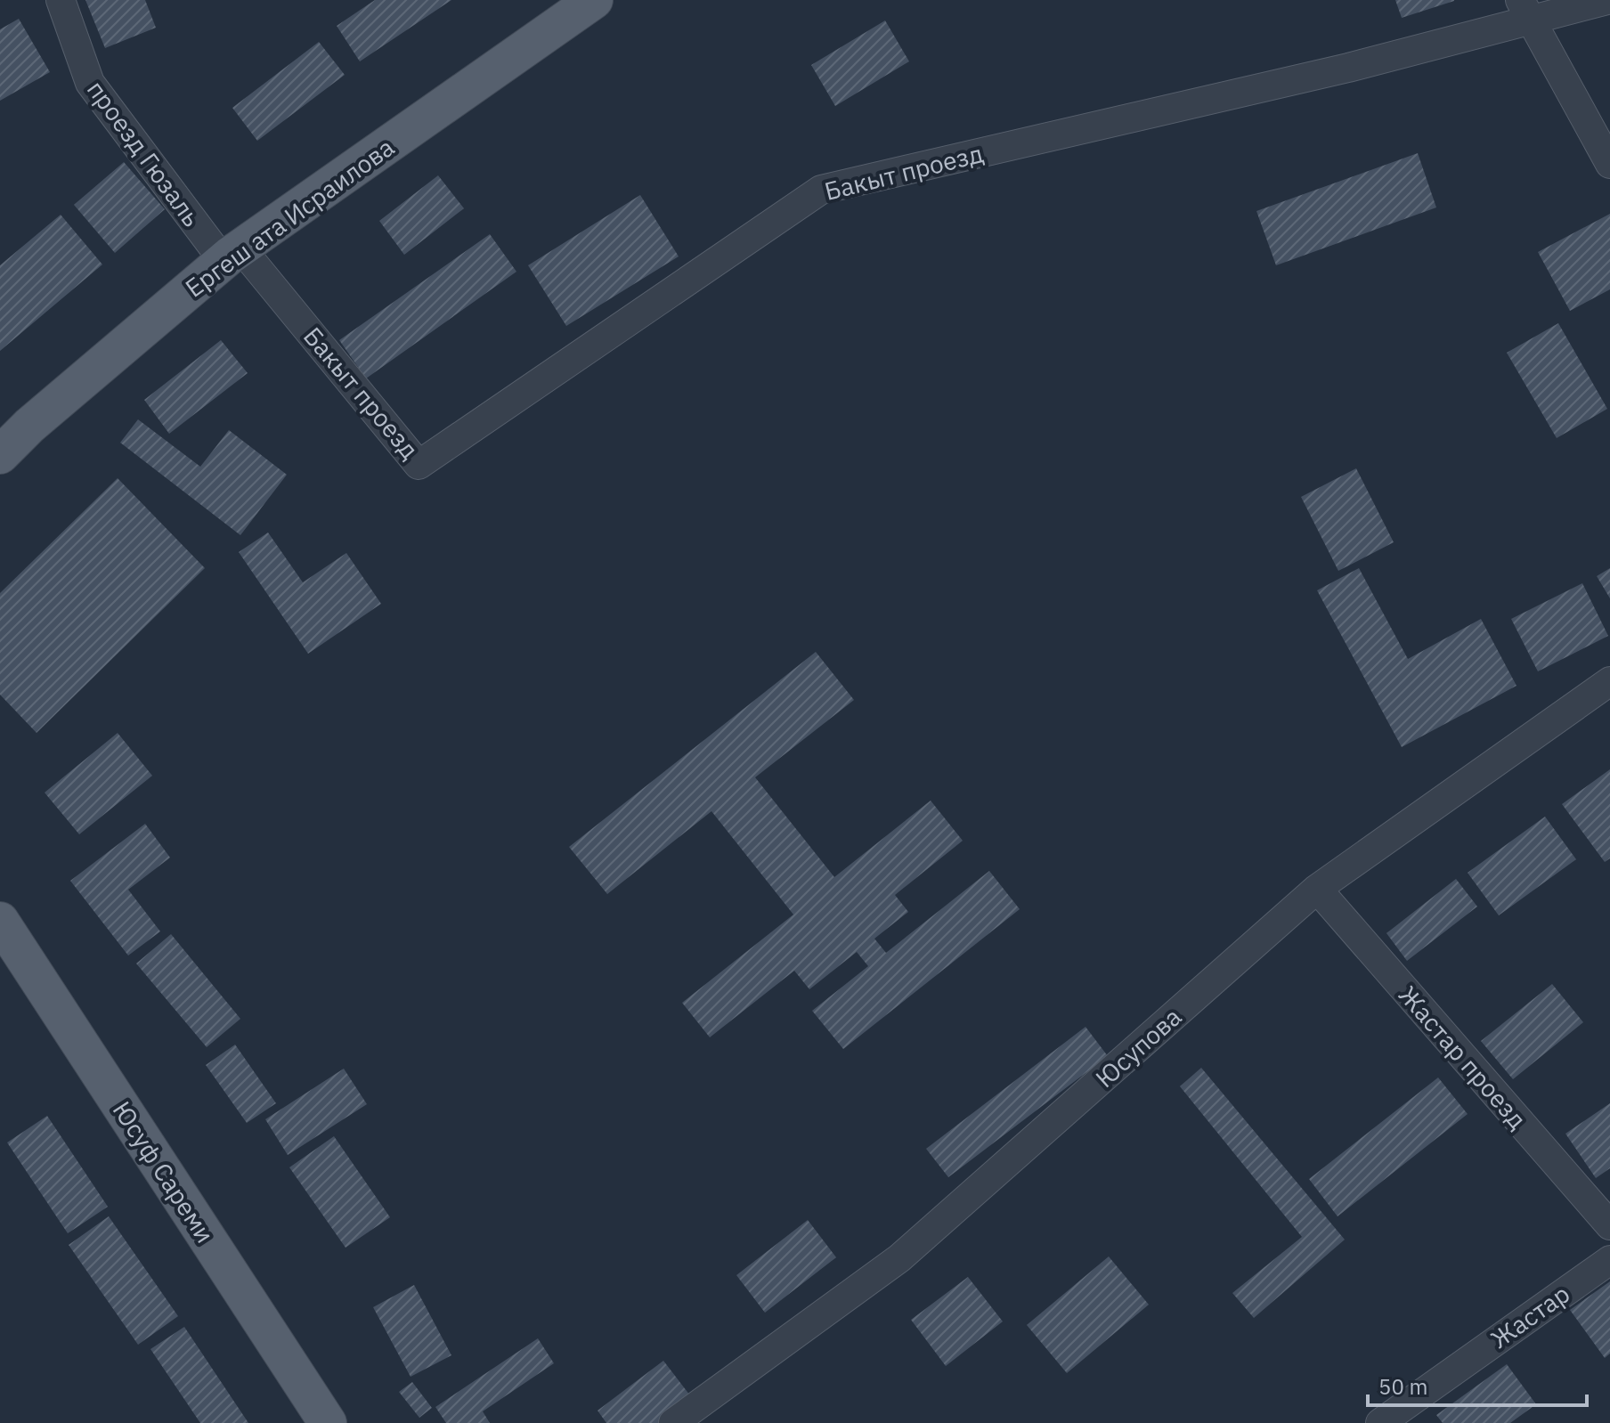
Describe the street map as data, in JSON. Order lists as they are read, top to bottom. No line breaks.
{"streets":{"main road":["Ергеш ата Исраилова","Юсуф Сареми"],"street":["проезд Гюзаль","Бакыт проезд","Юсупова","Жастар проезд","Жастар"]},"crossings":[["проезд Гюзаль","Бакыт проезд"],["проезд Гюзаль","Ергеш ата Исраилова"],["Бакыт проезд","Ергеш ата Исраилова"],["Юсупова","Жастар проезд"]],"scale_bar":"50 m"}
